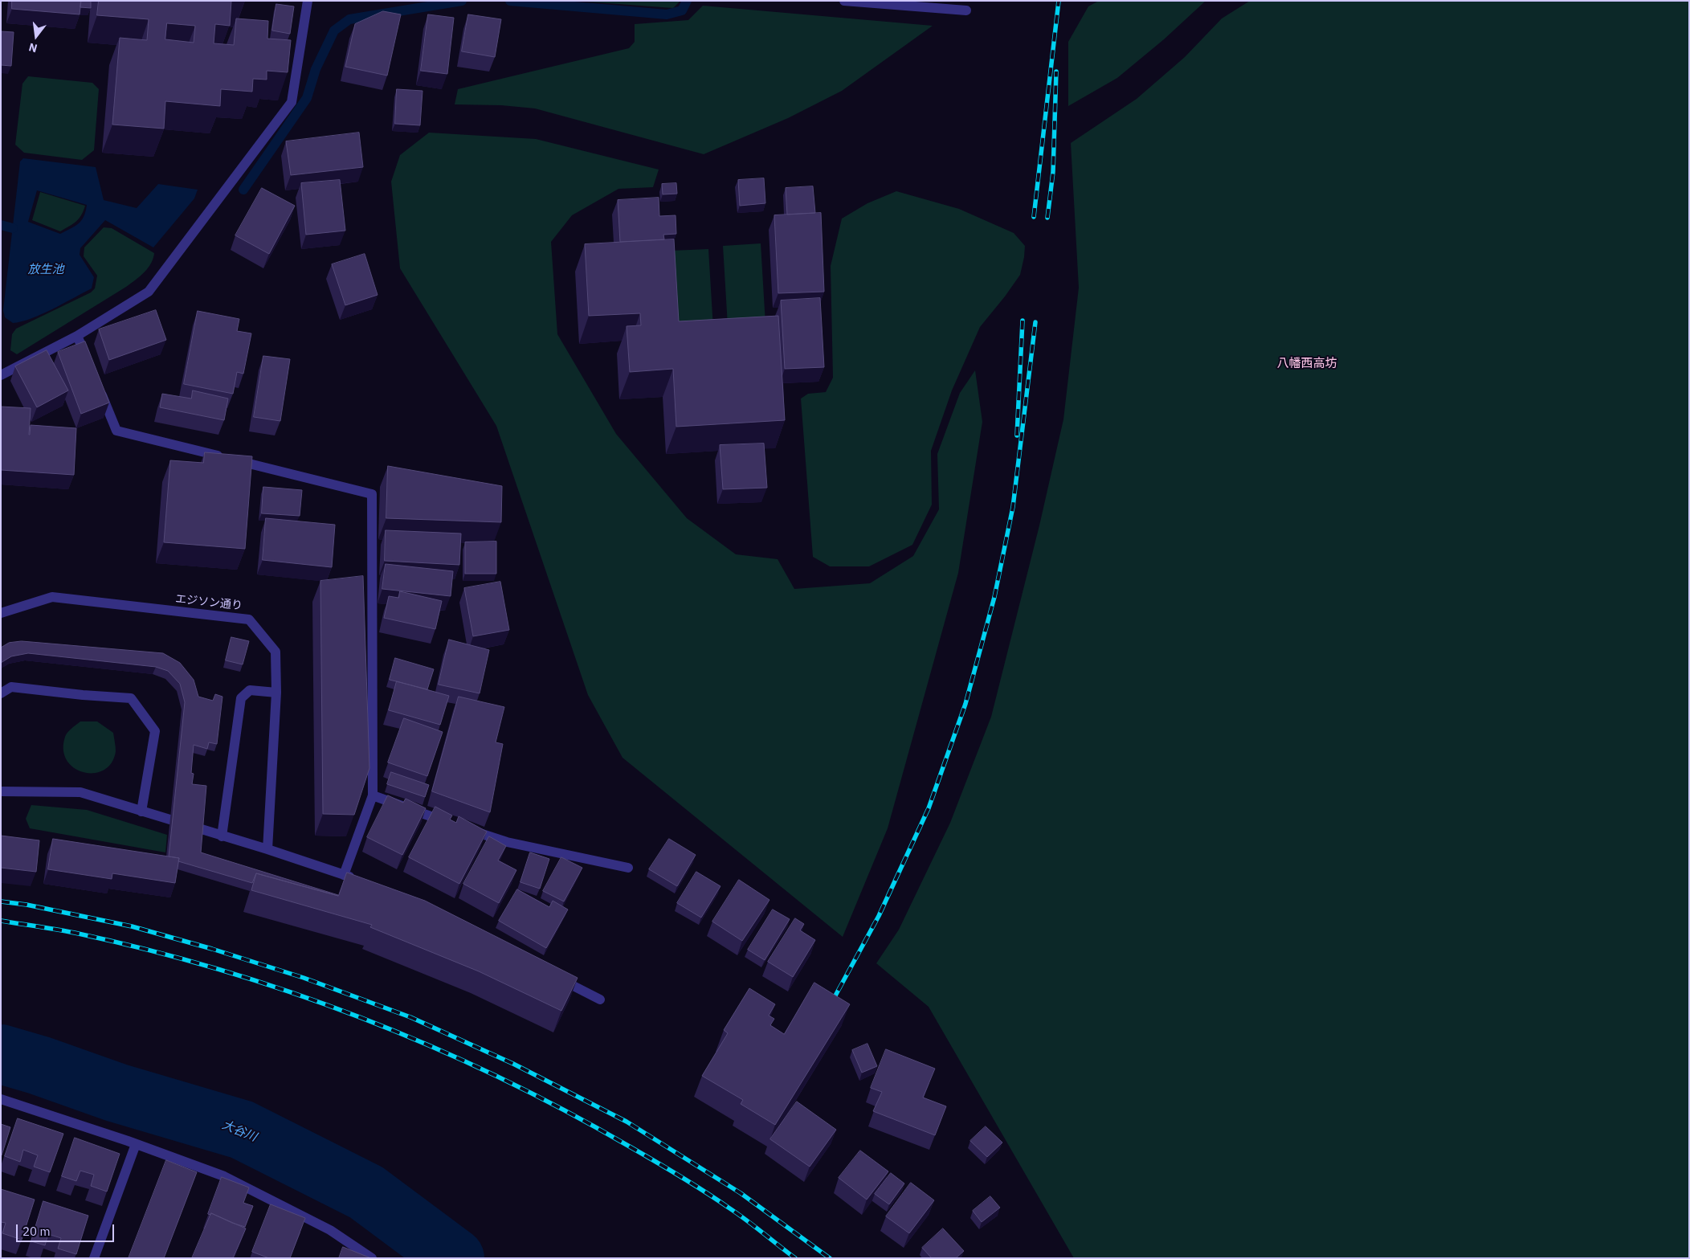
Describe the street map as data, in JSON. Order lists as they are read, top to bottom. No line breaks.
{"streets":{"street":["エジソン通り"]},"districts":["八幡西高坊"],"water":["放生池","大谷川"],"scale_bar":"20 m","north":"bottom"}
